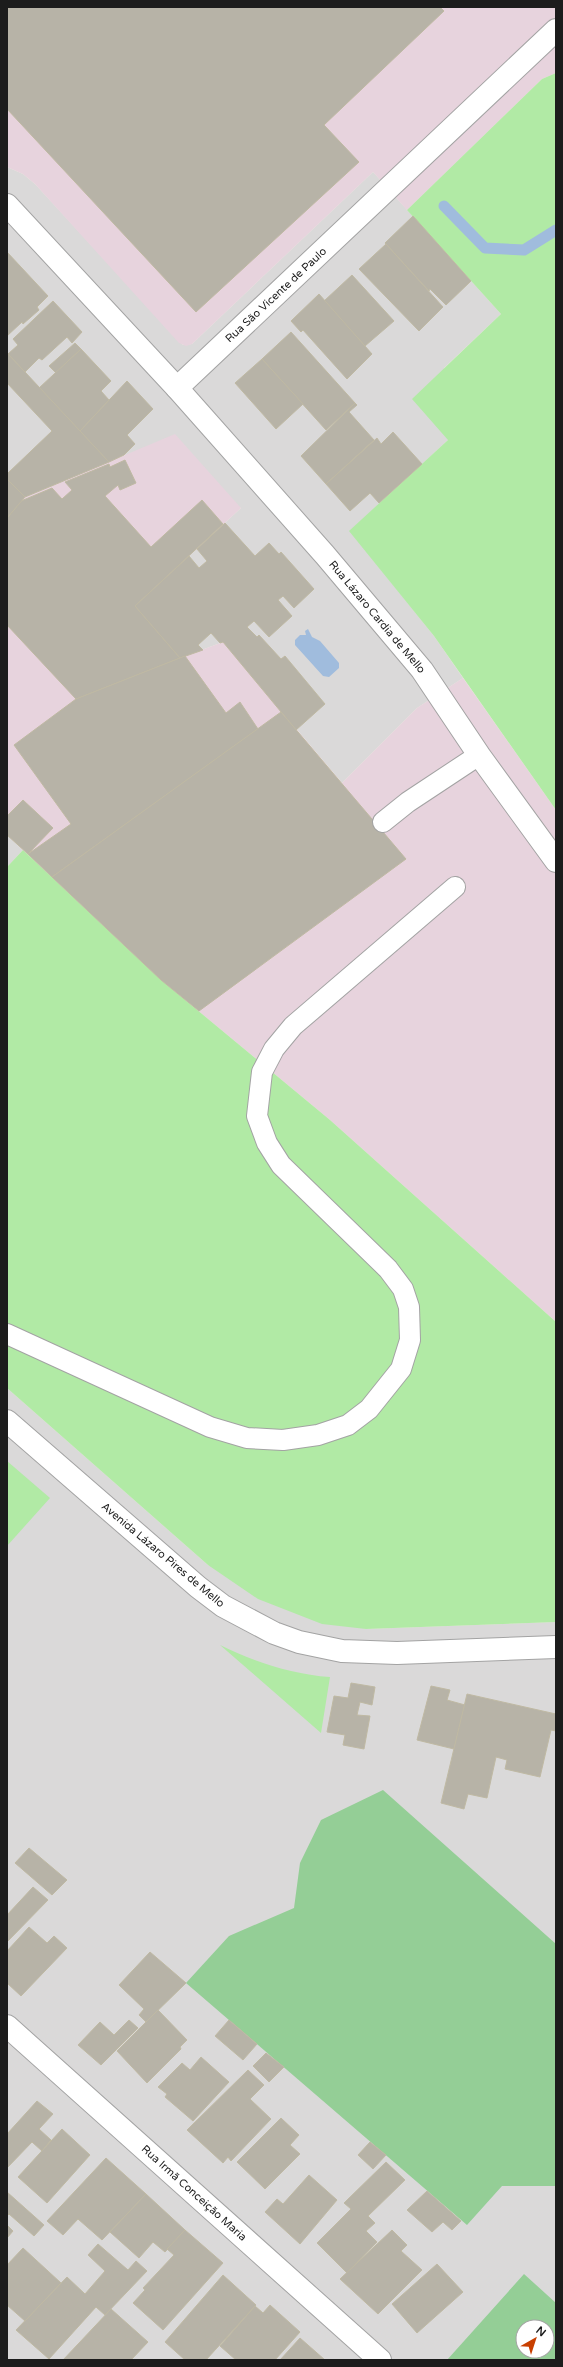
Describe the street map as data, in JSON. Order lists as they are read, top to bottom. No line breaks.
{"streets":{"street":["Rua São Vicente de Paulo","Rua Lázaro Cardia de Mello","Avenida Lázaro Pires de Mello","Rua Irmã Conceição Maria"]},"crossings":[["Rua São Vicente de Paulo","Rua Lázaro Cardia de Mello"]],"north":"top right"}
